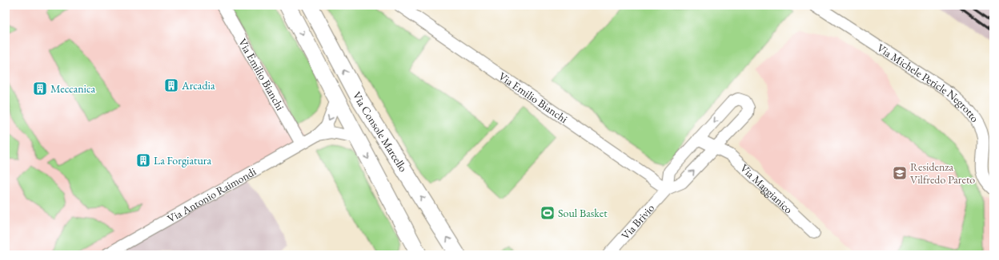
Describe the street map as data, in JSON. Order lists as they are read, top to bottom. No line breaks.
{"streets":{"main road":["Via Console Marcello"],"street":["Via Emilio Bianchi","Via Michele Pericle Negrotto","Via Maggianico","Via Antonio Raimondi","Via Brivio"]},"crossings":[["Via Emilio Bianchi","Via Antonio Raimondi"],["Via Emilio Bianchi","Via Brivio"],["Via Console Marcello","Via Antonio Raimondi"],["Via Maggianico","Via Brivio"]],"places":{"building":["Arcadia","Meccanica","La Forgiatura"],"school or university":["Residenza Vilfredo Pareto"],"sports":["Soul Basket"]}}
